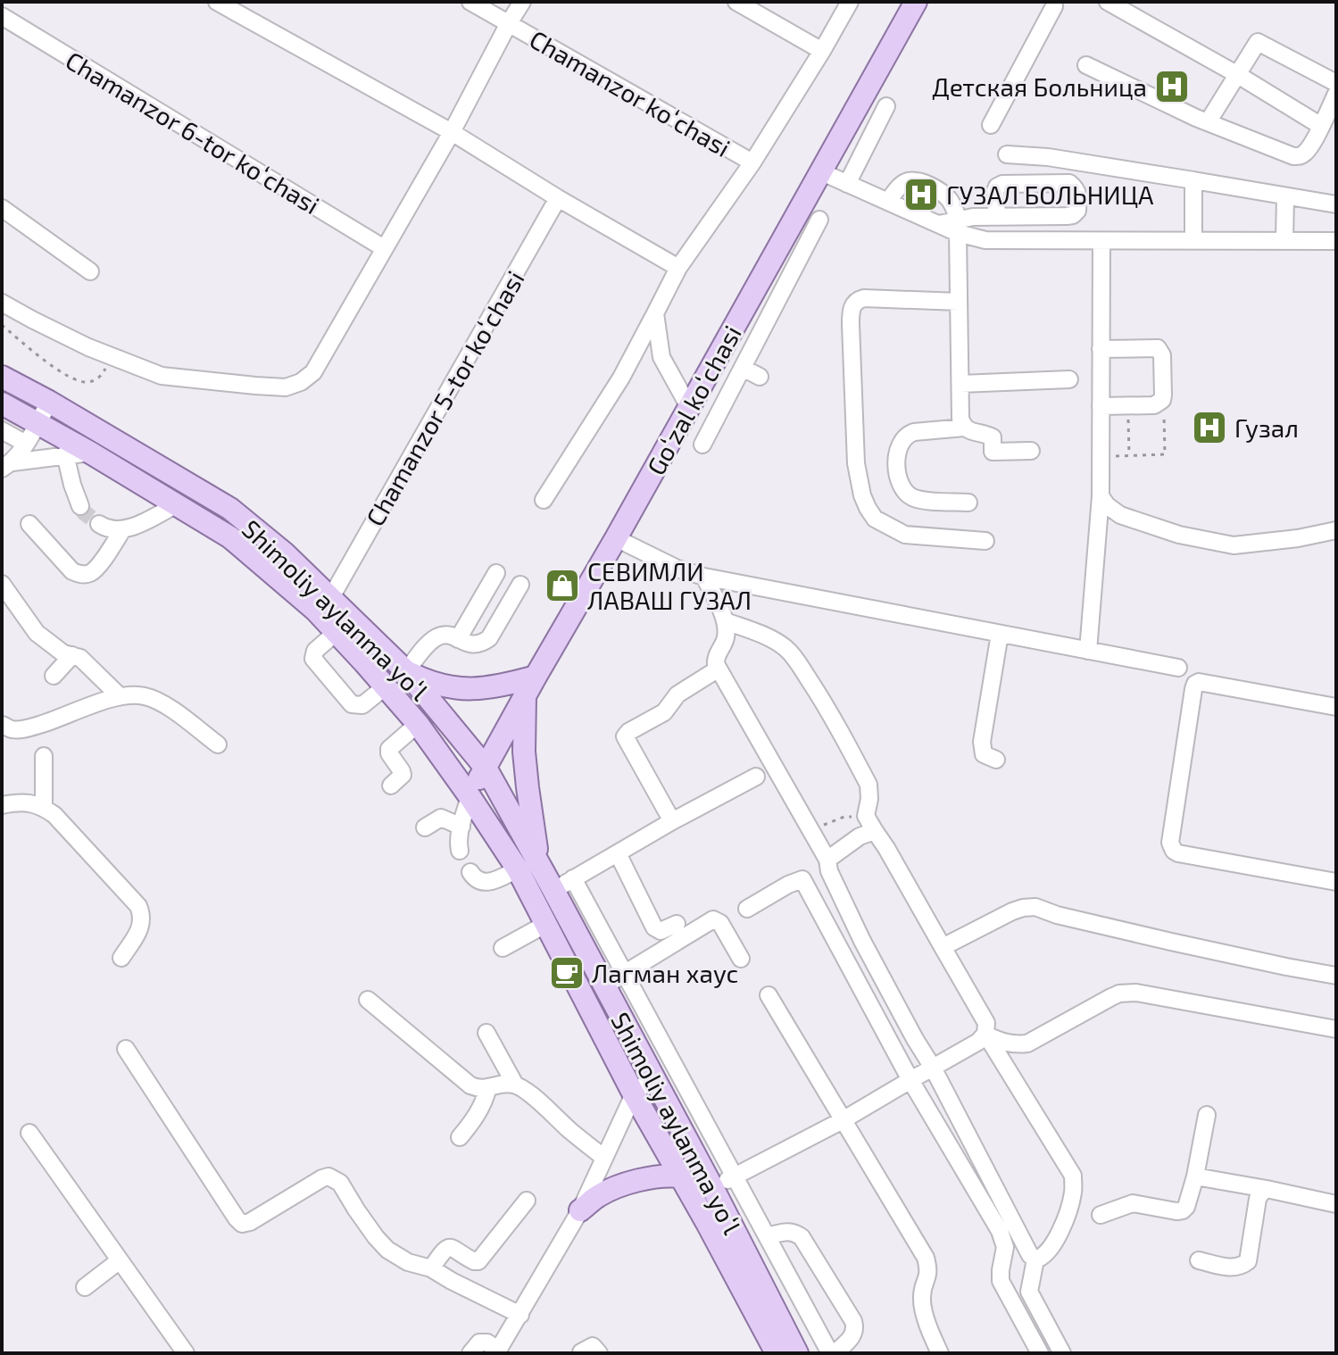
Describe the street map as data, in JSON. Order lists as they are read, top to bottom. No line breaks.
{"streets":{"main road":["Goʻzal koʻchasi","Shimoliy aylanma yoʻl"],"street":["Chamanzor koʻchasi","Chamanzor 6-tor koʻchasi","Chamanzor 5-tor koʻchasi"]},"crossings":[["Chamanzor 5-tor koʻchasi","Shimoliy aylanma yoʻl"],["Goʻzal koʻchasi","Shimoliy aylanma yoʻl"]],"places":{"hospital":["Детская Больница","ГУЗАЛ БОЛЬНИЦА","Гузал"],"shop":["СЕВИМЛИ ЛАВАШ ГУЗАЛ"],"cafe":["Лагман хаус"]}}
